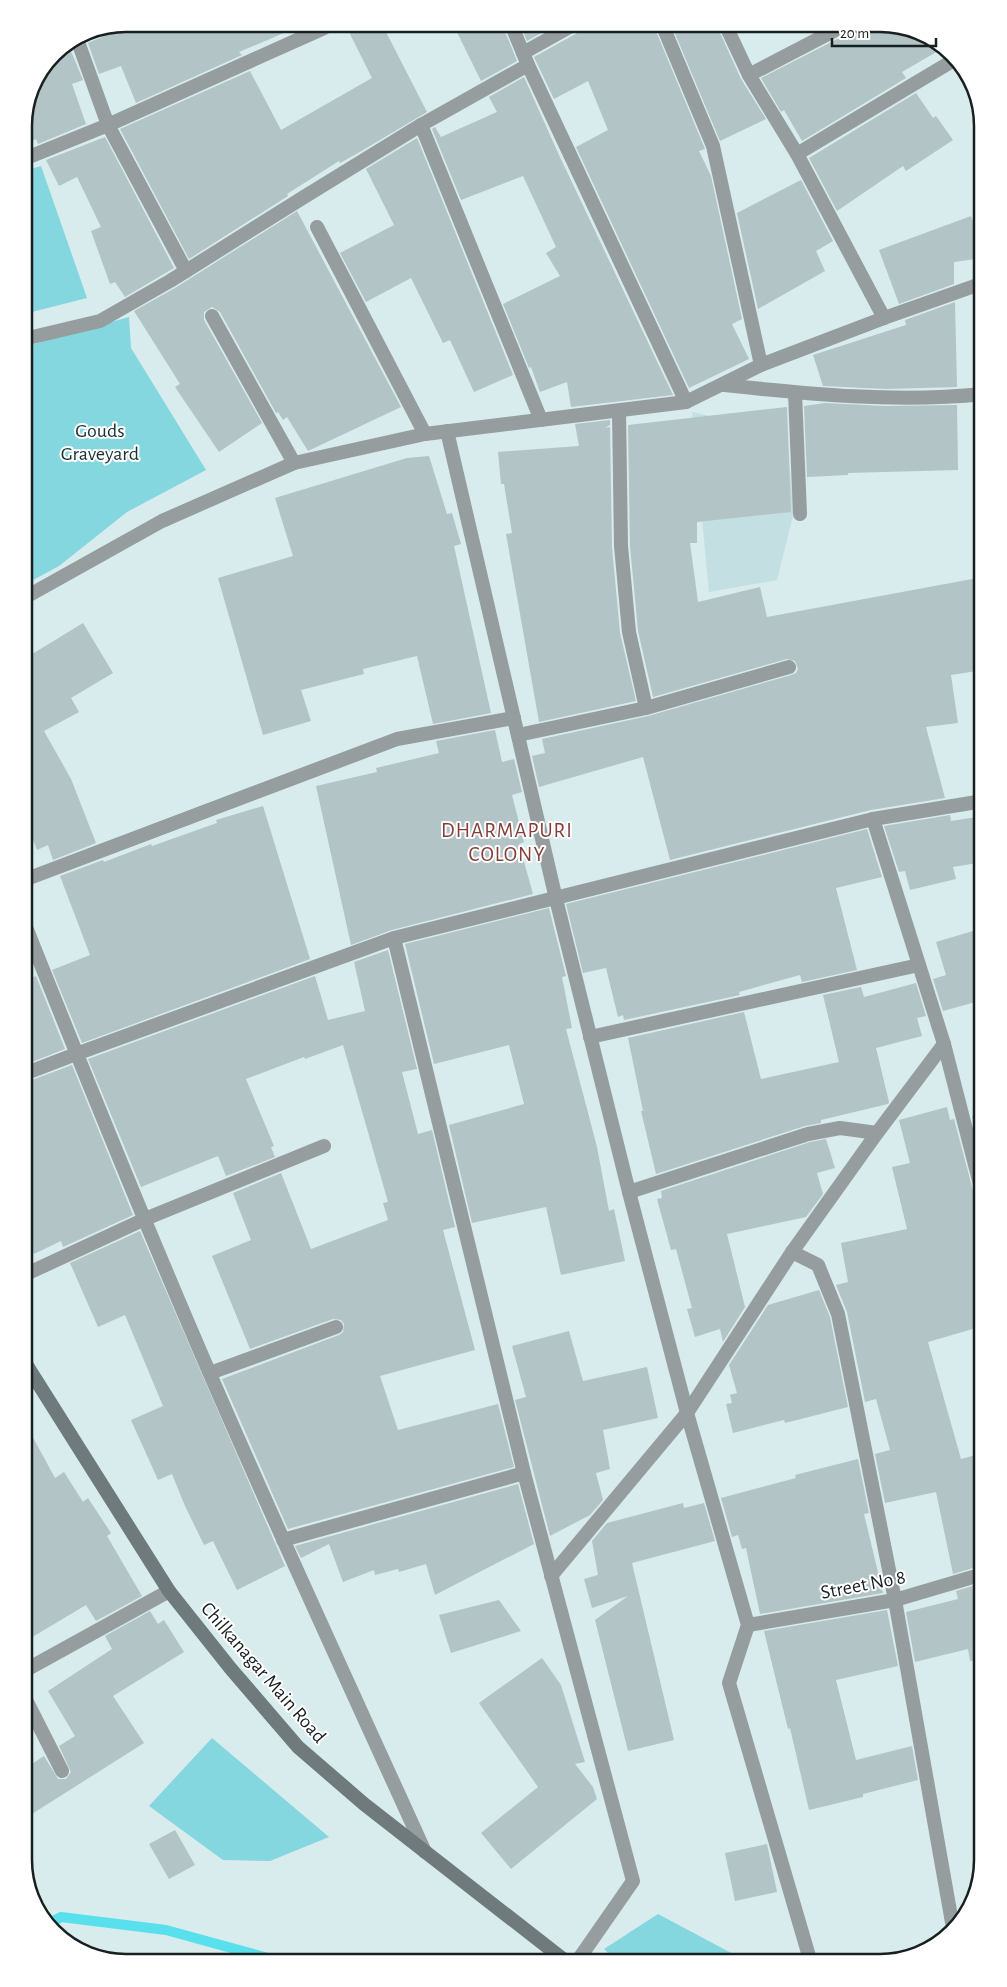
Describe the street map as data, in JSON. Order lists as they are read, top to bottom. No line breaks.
{"streets":{"main road":["Chilkanagar Main Road"],"street":["Street No 8"]},"districts":["DHARMAPURI COLONY"],"parks":["Gouds Graveyard"],"scale_bar":"20 m"}
